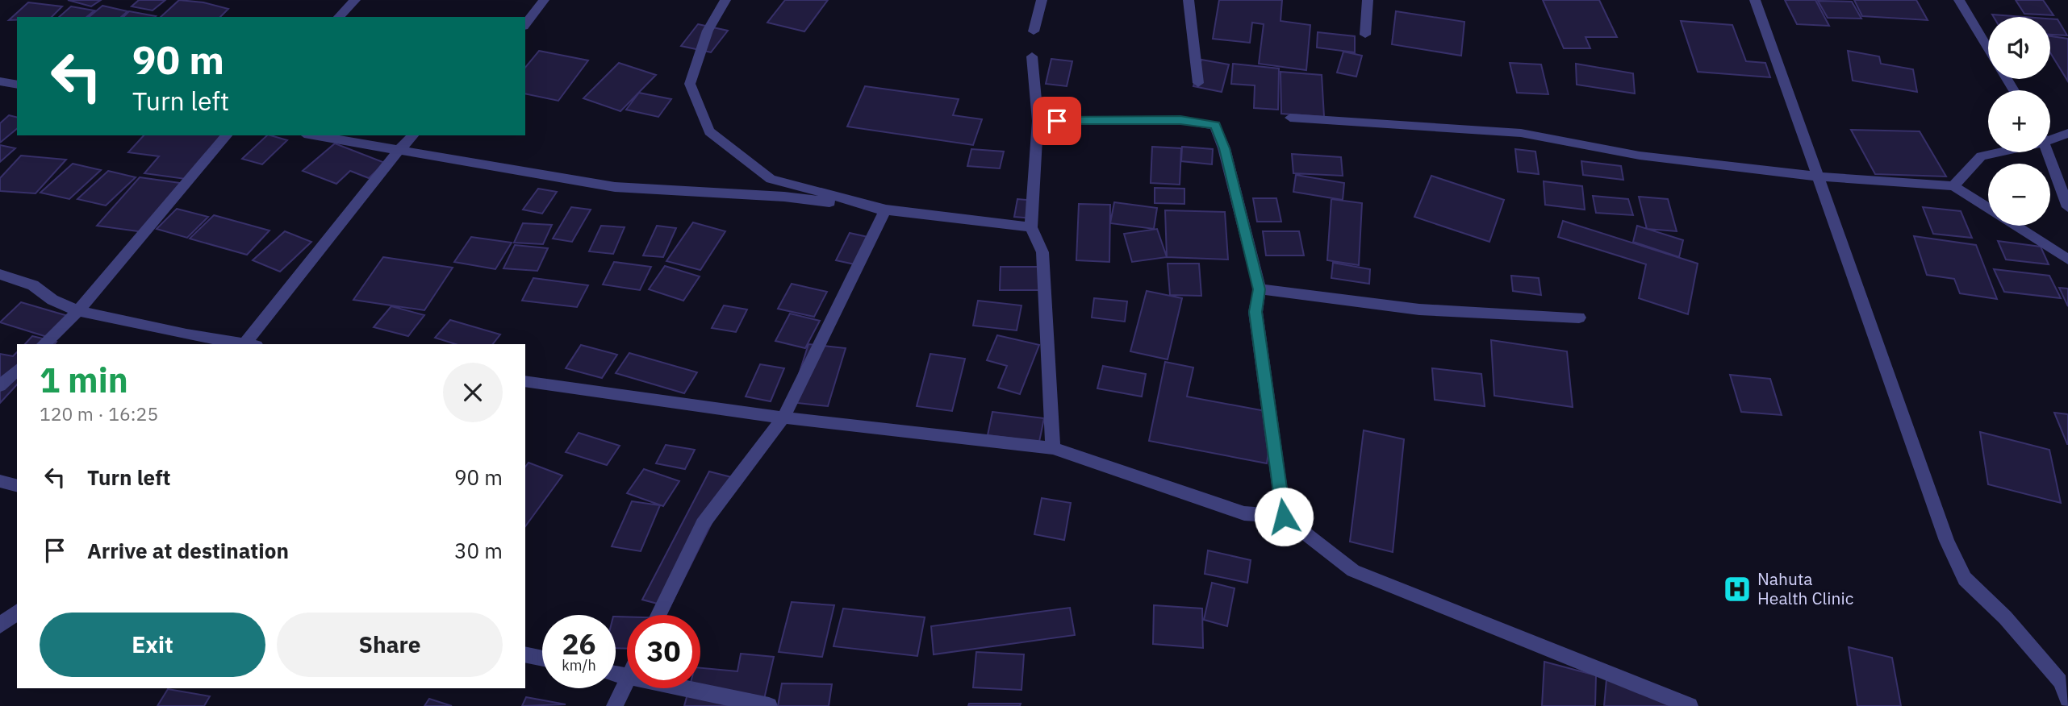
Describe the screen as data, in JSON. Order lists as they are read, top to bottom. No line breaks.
{"places":{"hospital":["Nahuta Health Clinic"]},"page":{"map_buttons":["+","−"],"turn":["90 m","Turn left"],"heading":["1 min","120 m · 16:25"],"list":[{"name":"Turn left","value":"90 m"},{"name":"Arrive at destination","value":"30 m"}],"buttons":["Exit","Share"],"speed":"26 km/h","limit":"30"}}
